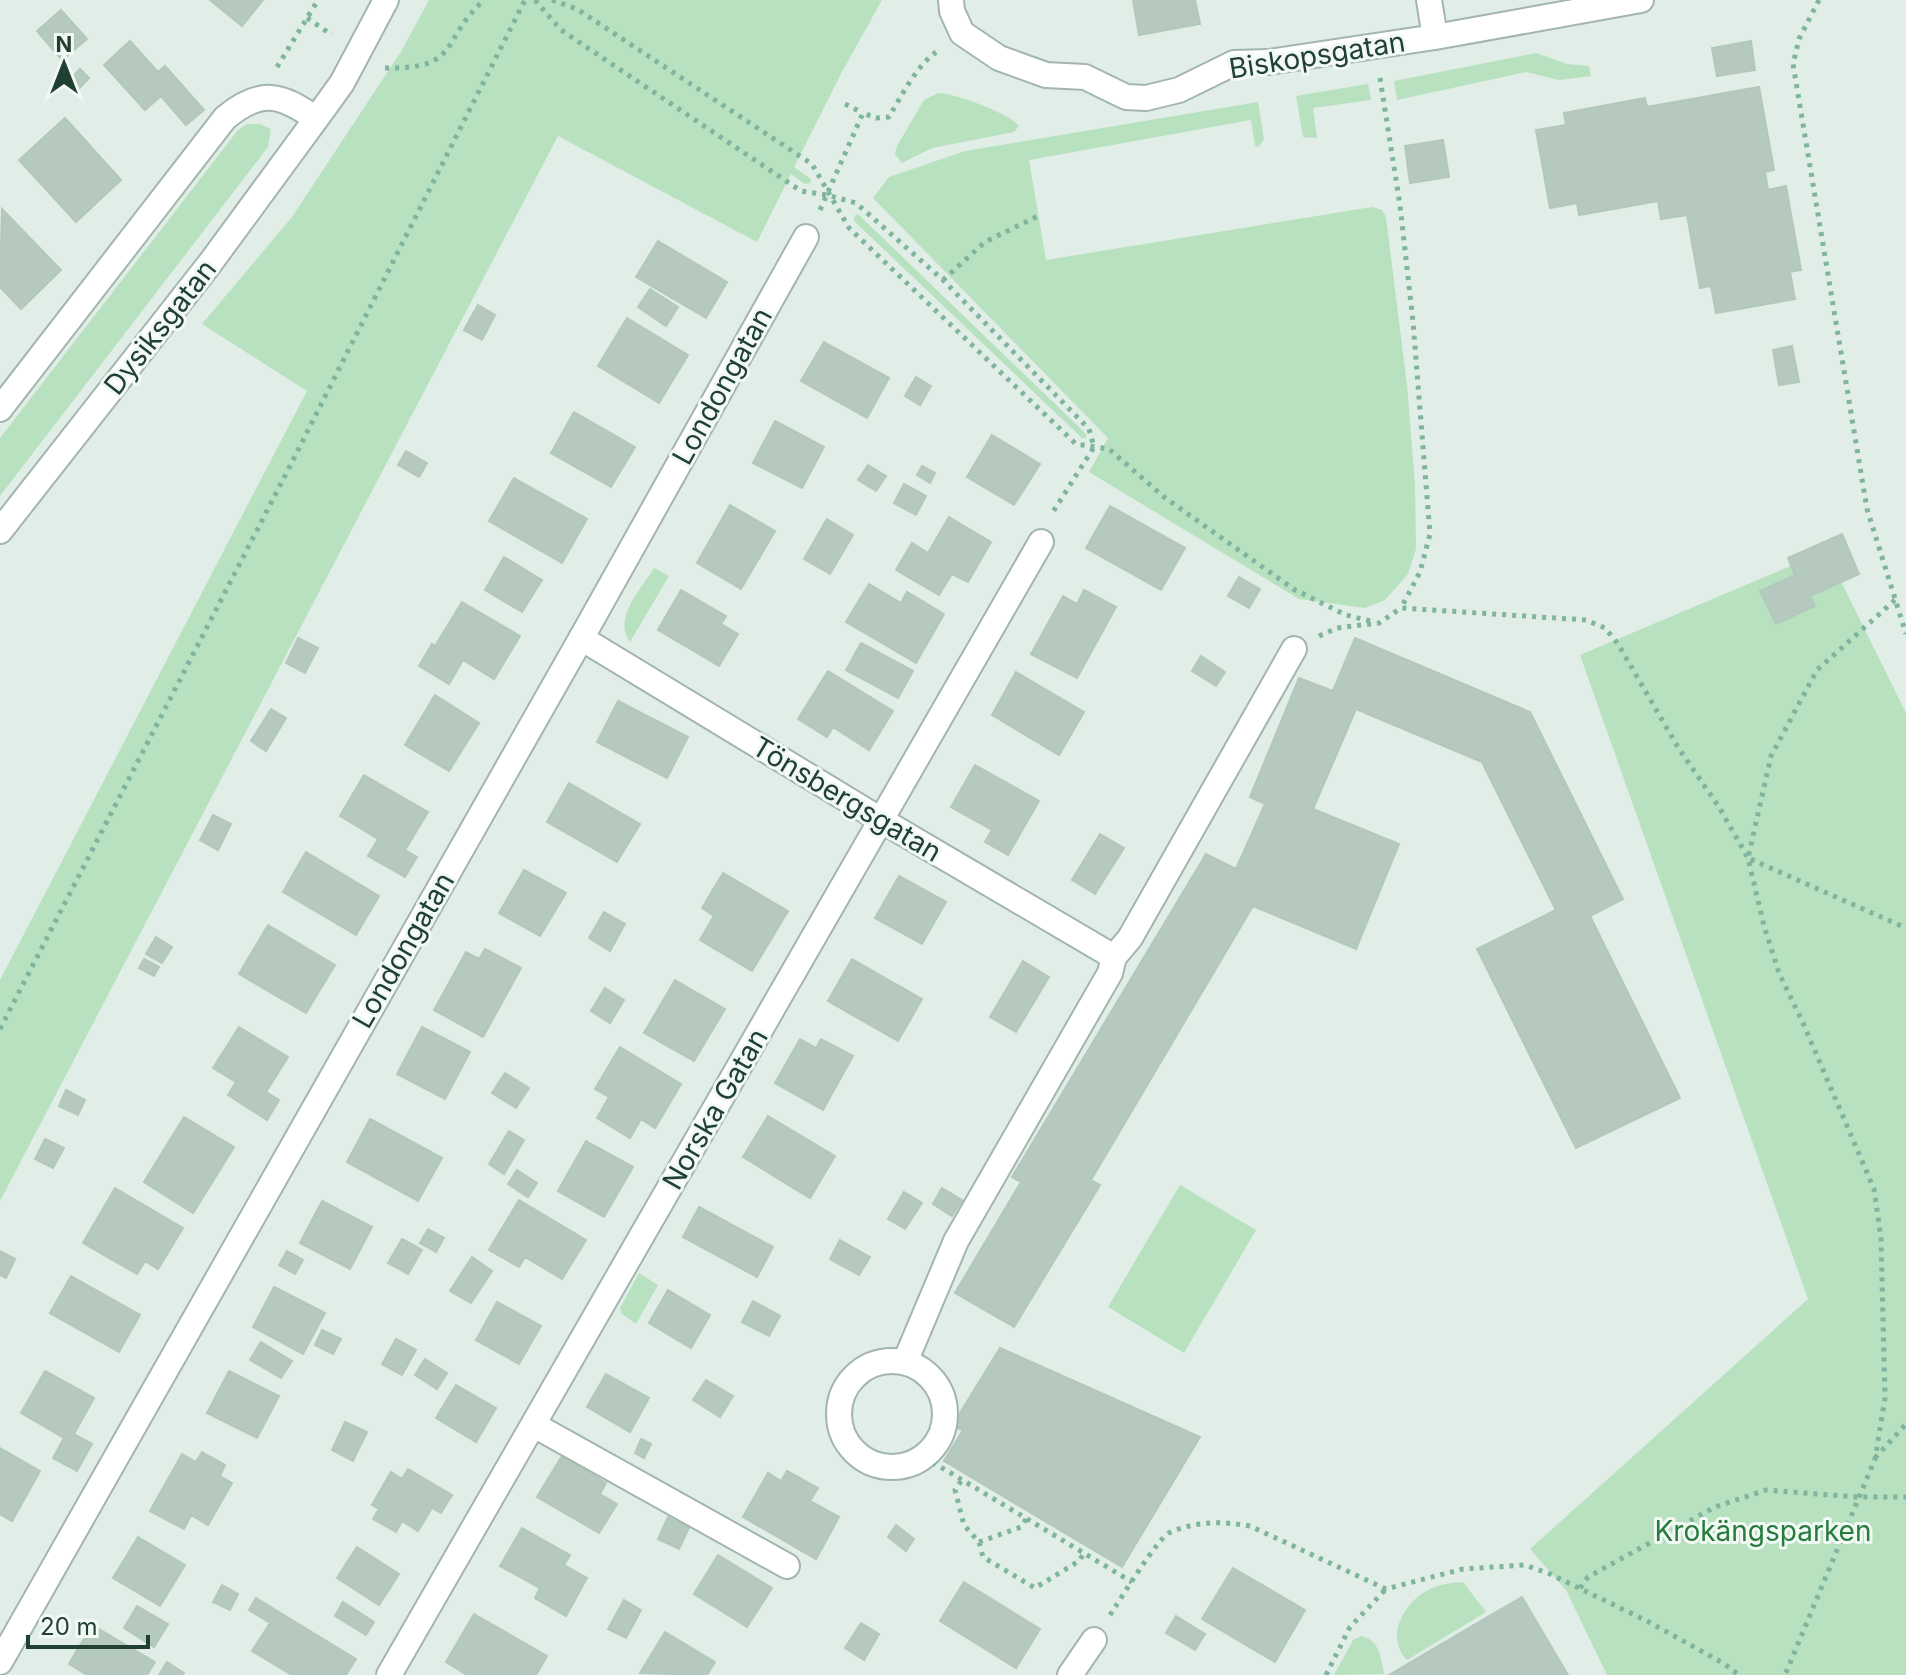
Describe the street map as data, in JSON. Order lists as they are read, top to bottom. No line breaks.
{"streets":{"street":["Biskopsgatan","Dysiksgatan","Londongatan","Tönsbergsgatan","Norska Gatan"]},"crossings":[["Londongatan","Tönsbergsgatan"],["Tönsbergsgatan","Norska Gatan"]],"parks":["Krokängsparken"],"scale_bar":"20 m","north":"top"}
